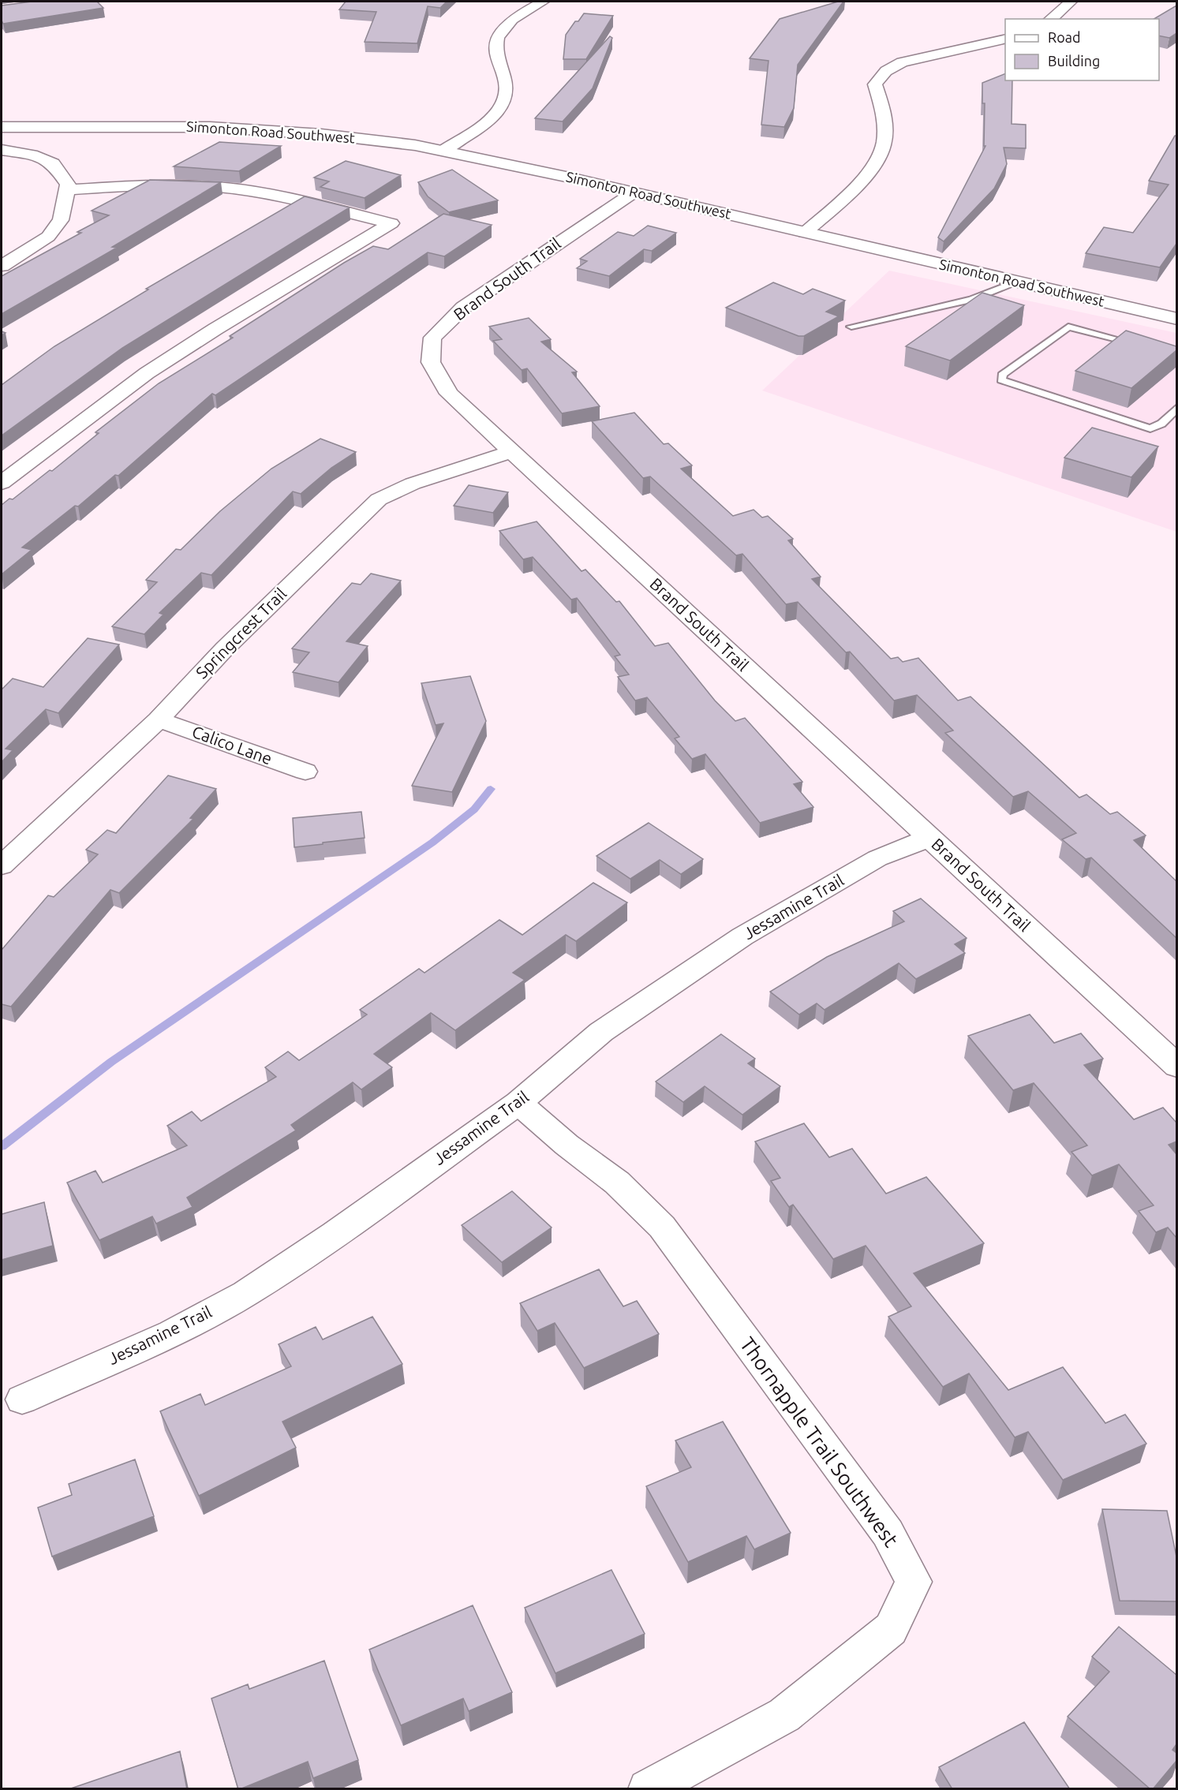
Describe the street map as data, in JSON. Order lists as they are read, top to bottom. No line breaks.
{"streets":{"street":["Simonton Road Southwest","Brand South Trail","Springcrest Trail","Calico Lane","Jessamine Trail","Thornapple Trail Southwest"]},"crossings":[["Simonton Road Southwest","Brand South Trail"],["Brand South Trail","Springcrest Trail"],["Brand South Trail","Jessamine Trail"],["Springcrest Trail","Calico Lane"],["Jessamine Trail","Thornapple Trail Southwest"]],"legend":["Road","Building"]}
